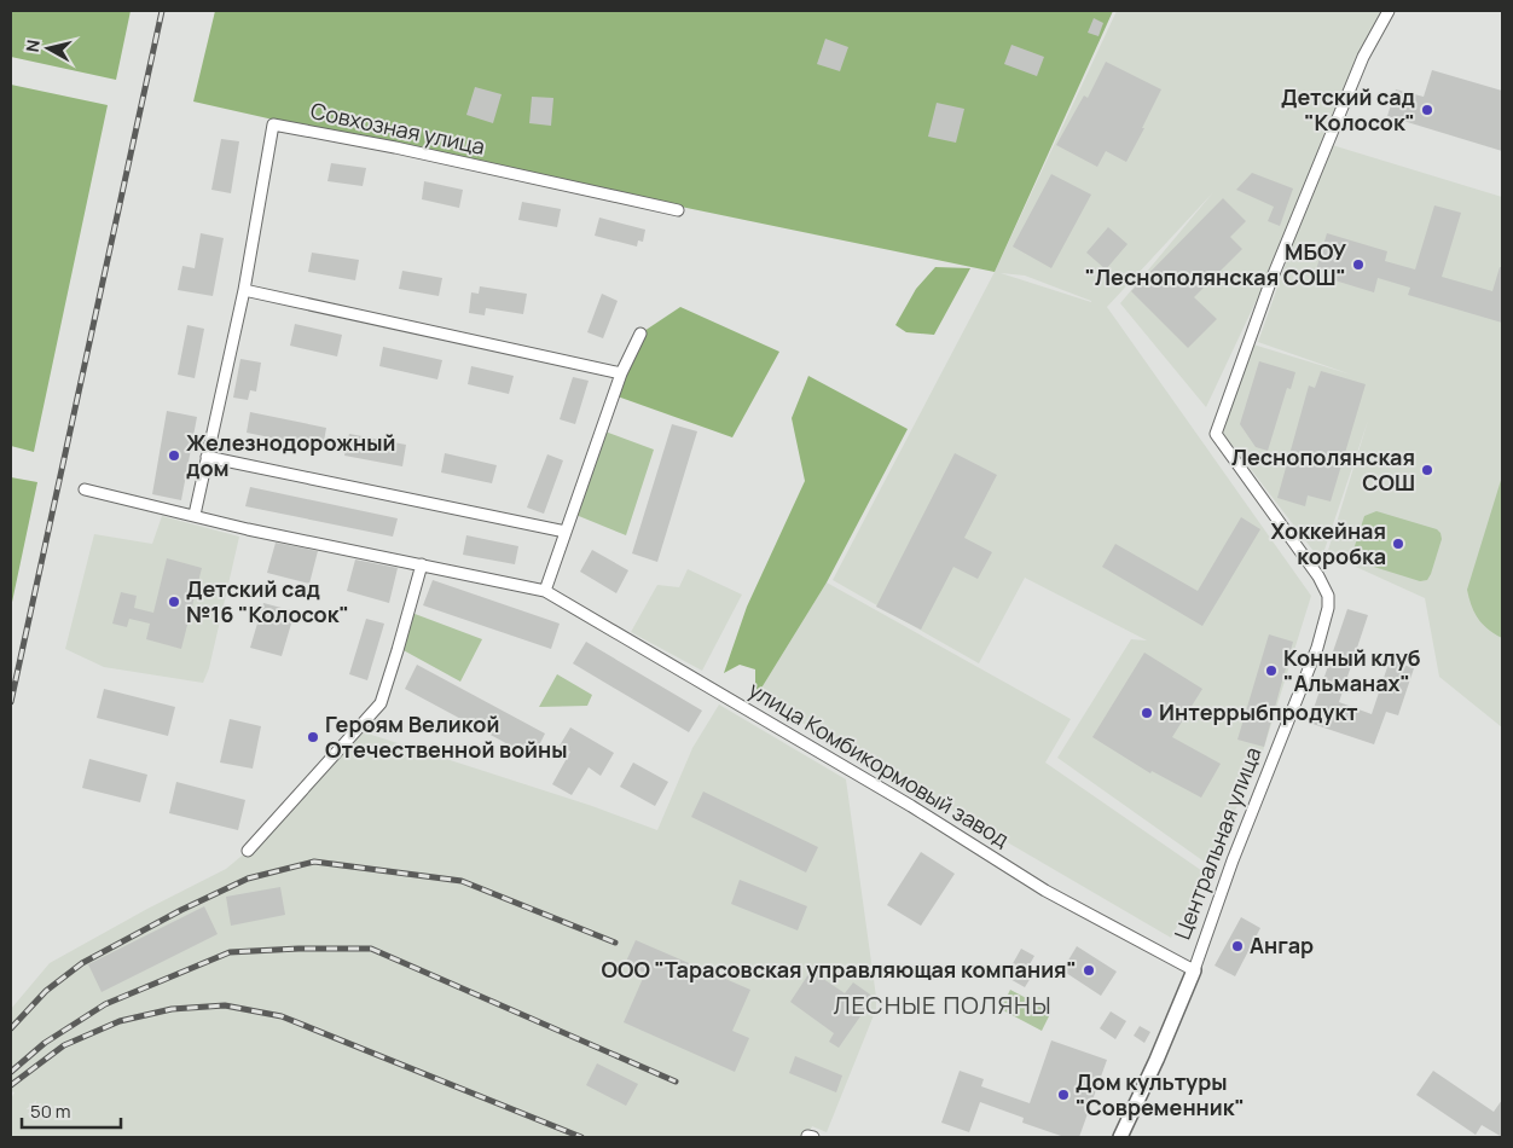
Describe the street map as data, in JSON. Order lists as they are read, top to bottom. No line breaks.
{"streets":{"street":["Совхозная улица","улица Комбикормовый завод","Центральная улица"]},"crossings":[["Совхозная улица","улица Комбикормовый завод"],["улица Комбикормовый завод","Центральная улица"]],"districts":["ЛЕСНЫЕ ПОЛЯНЫ"],"places":["Детский сад \"Колосок\"","МБОУ \"Леснополянская СОШ\"","Железнодорожный дом","Леснополянская СОШ","Хоккейная коробка","Детский сад №16 \"Колосок\"","Конный клуб \"Альманах\"","Интеррыбпродукт","Героям Великой Отечественной войны","Ангар","ООО \"Тарасовская управляющая компания\"","Дом культуры \"Современник\""],"scale_bar":"50 m","north":"left"}
